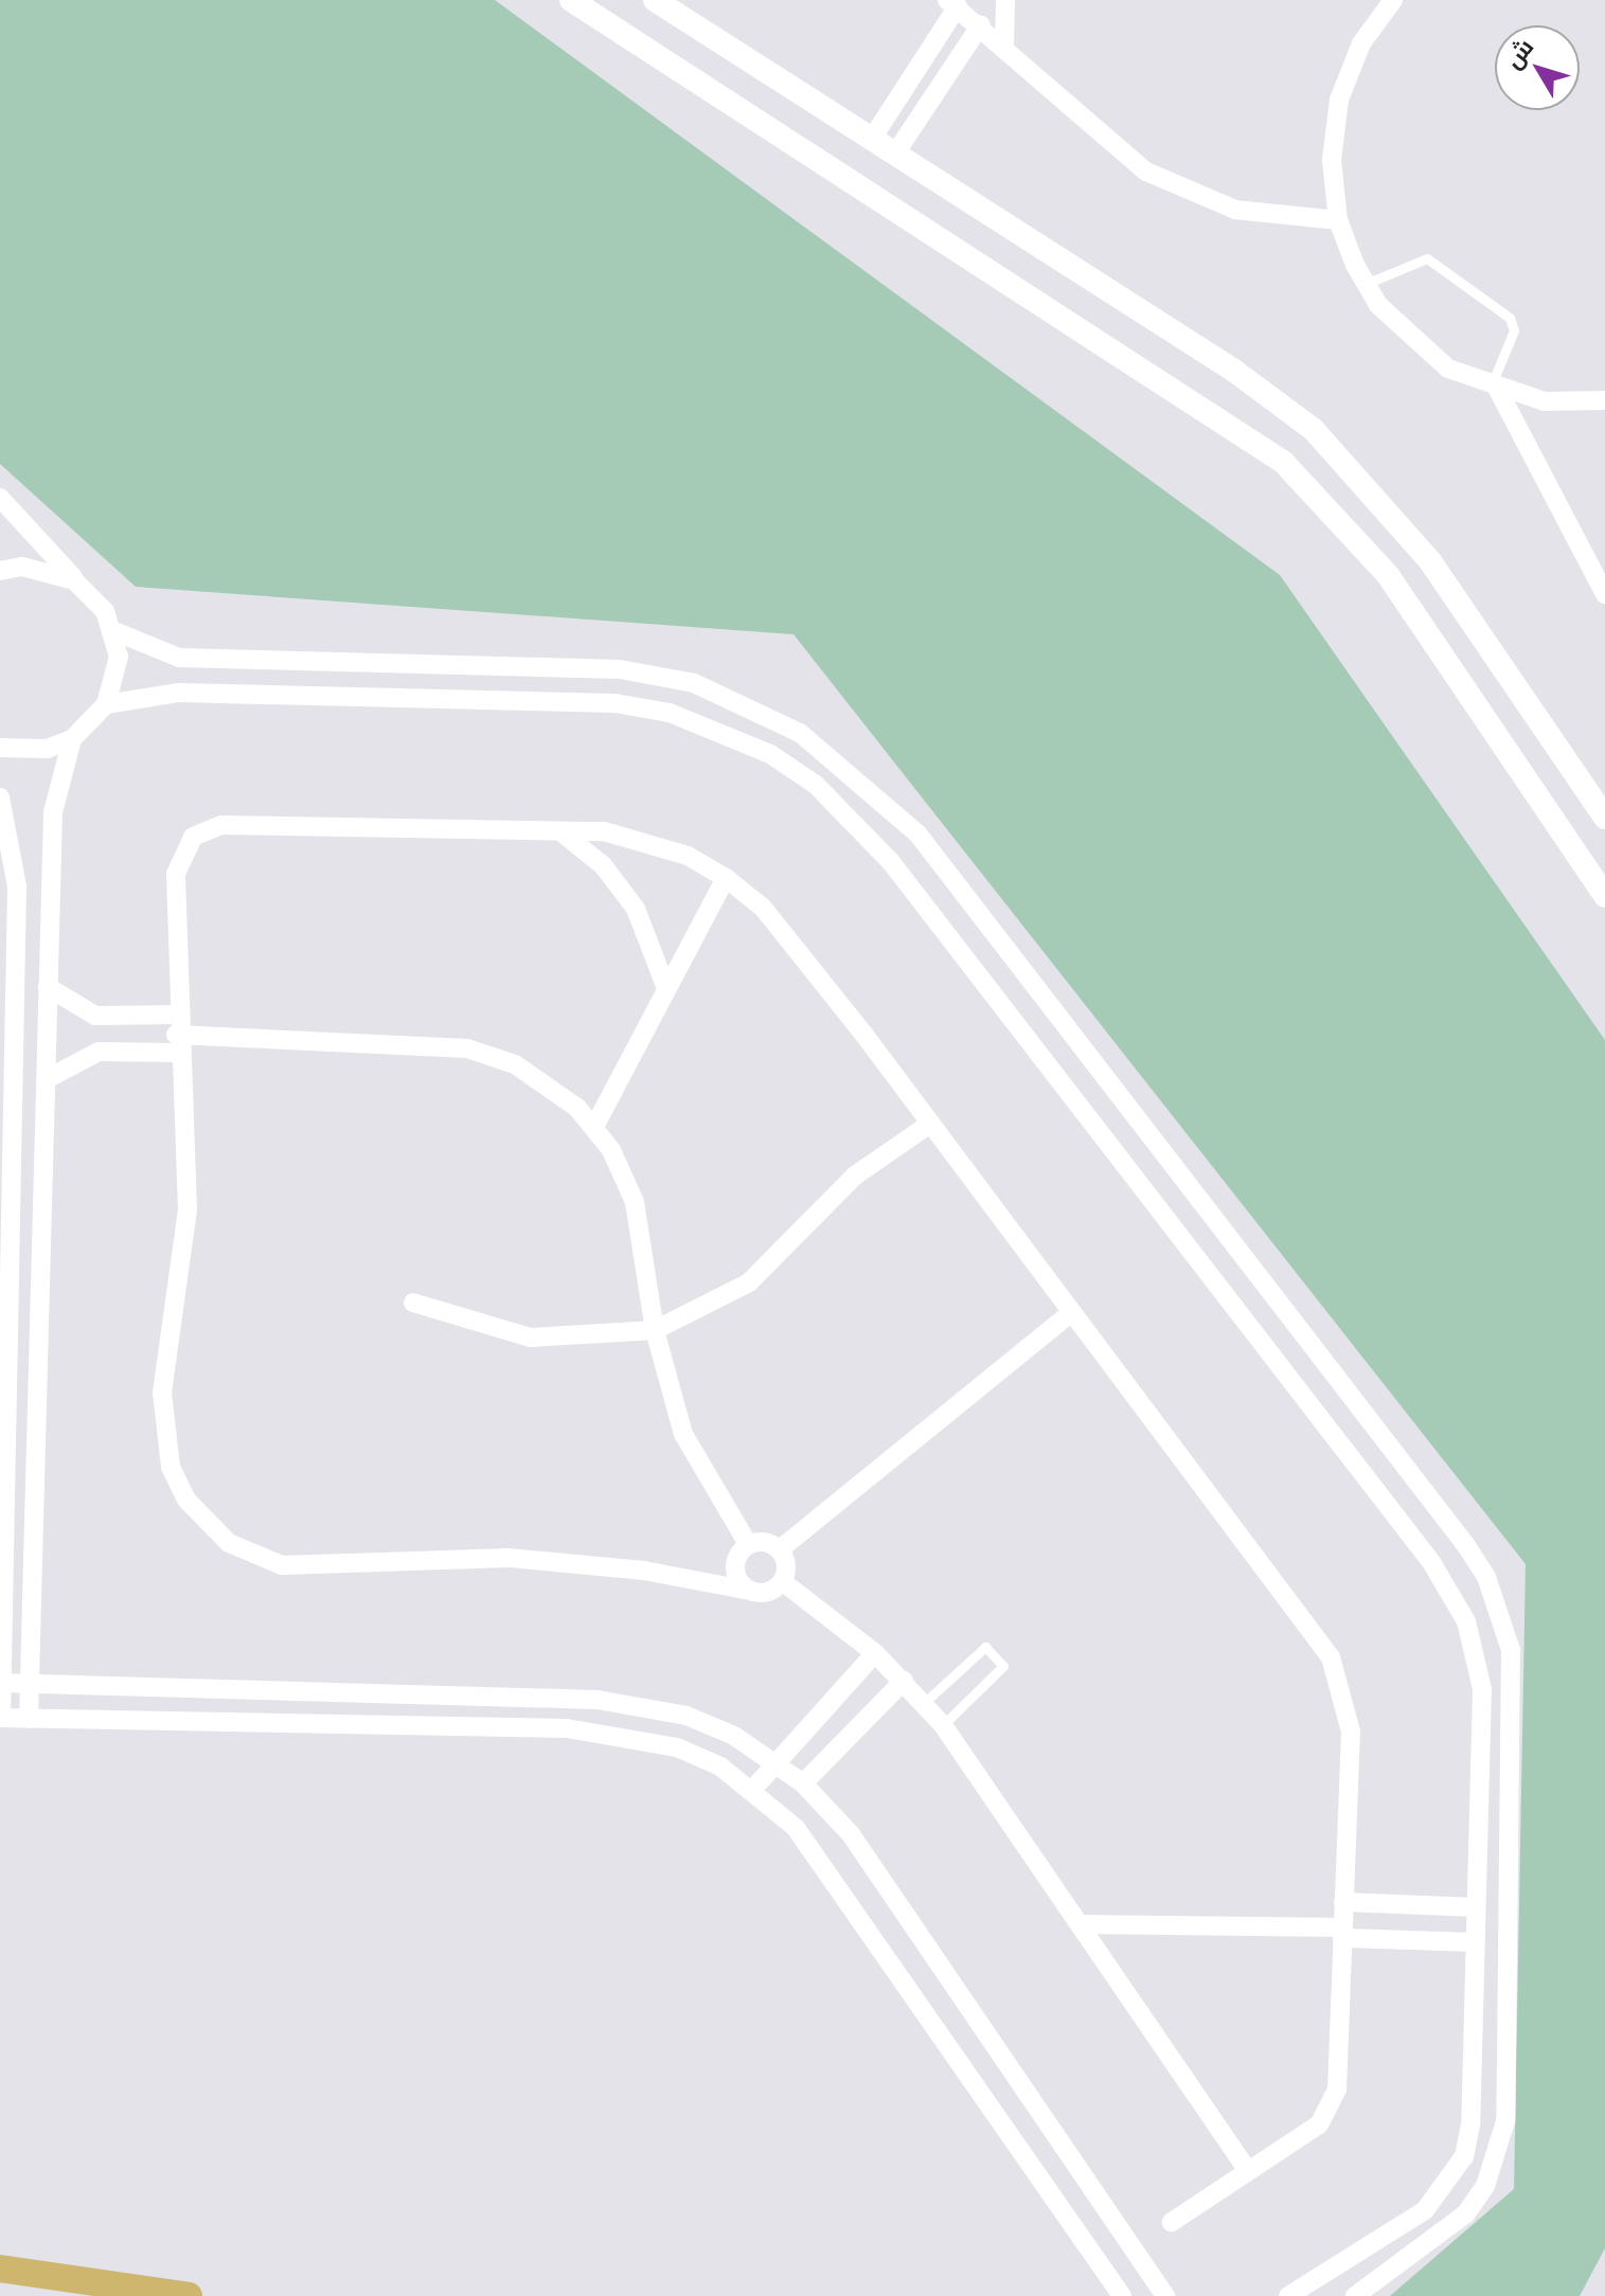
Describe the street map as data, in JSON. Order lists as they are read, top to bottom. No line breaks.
{"north":"top left"}
